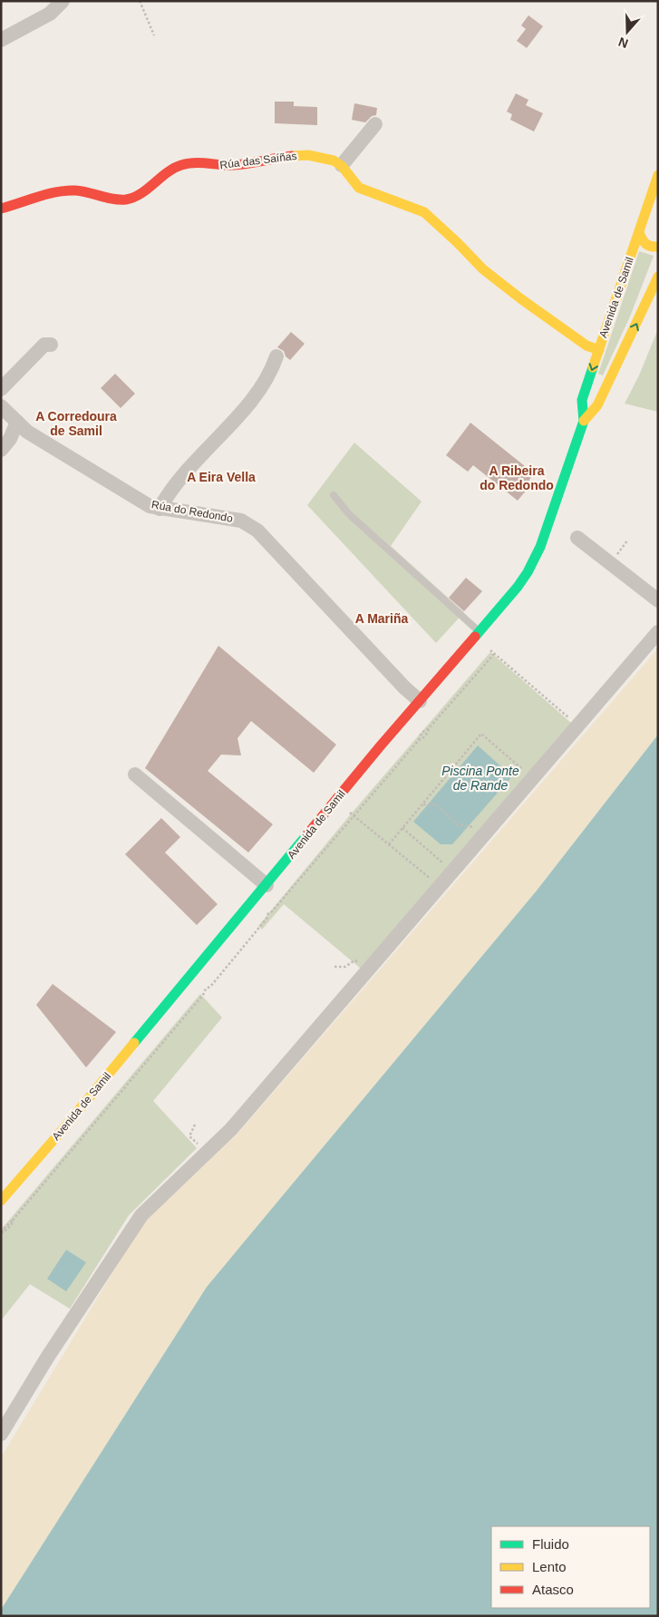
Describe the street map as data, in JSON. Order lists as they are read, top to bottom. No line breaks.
{"streets":{"main road":["Rúa das Saíñas","Avenida de Samil"],"street":["Rúa do Redondo"]},"crossings":[["Avenida de Samil","Rúa do Redondo"]],"districts":["A Corredoura de Samil","A Ribeira do Redondo","A Eira Vella","A Mariña"],"water":["Piscina Ponte de Rande"],"legend":["Fluido","Lento","Atasco"],"north":"bottom"}
